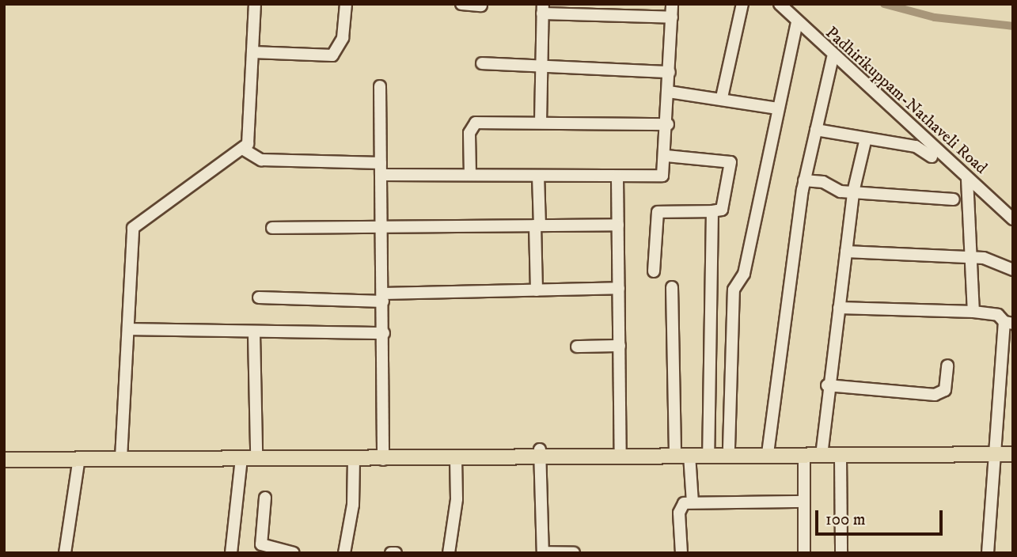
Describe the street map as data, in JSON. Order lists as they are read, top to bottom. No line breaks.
{"streets":{"street":["Padhirikuppam-Nathaveli Road"]},"scale_bar":"100 m"}
